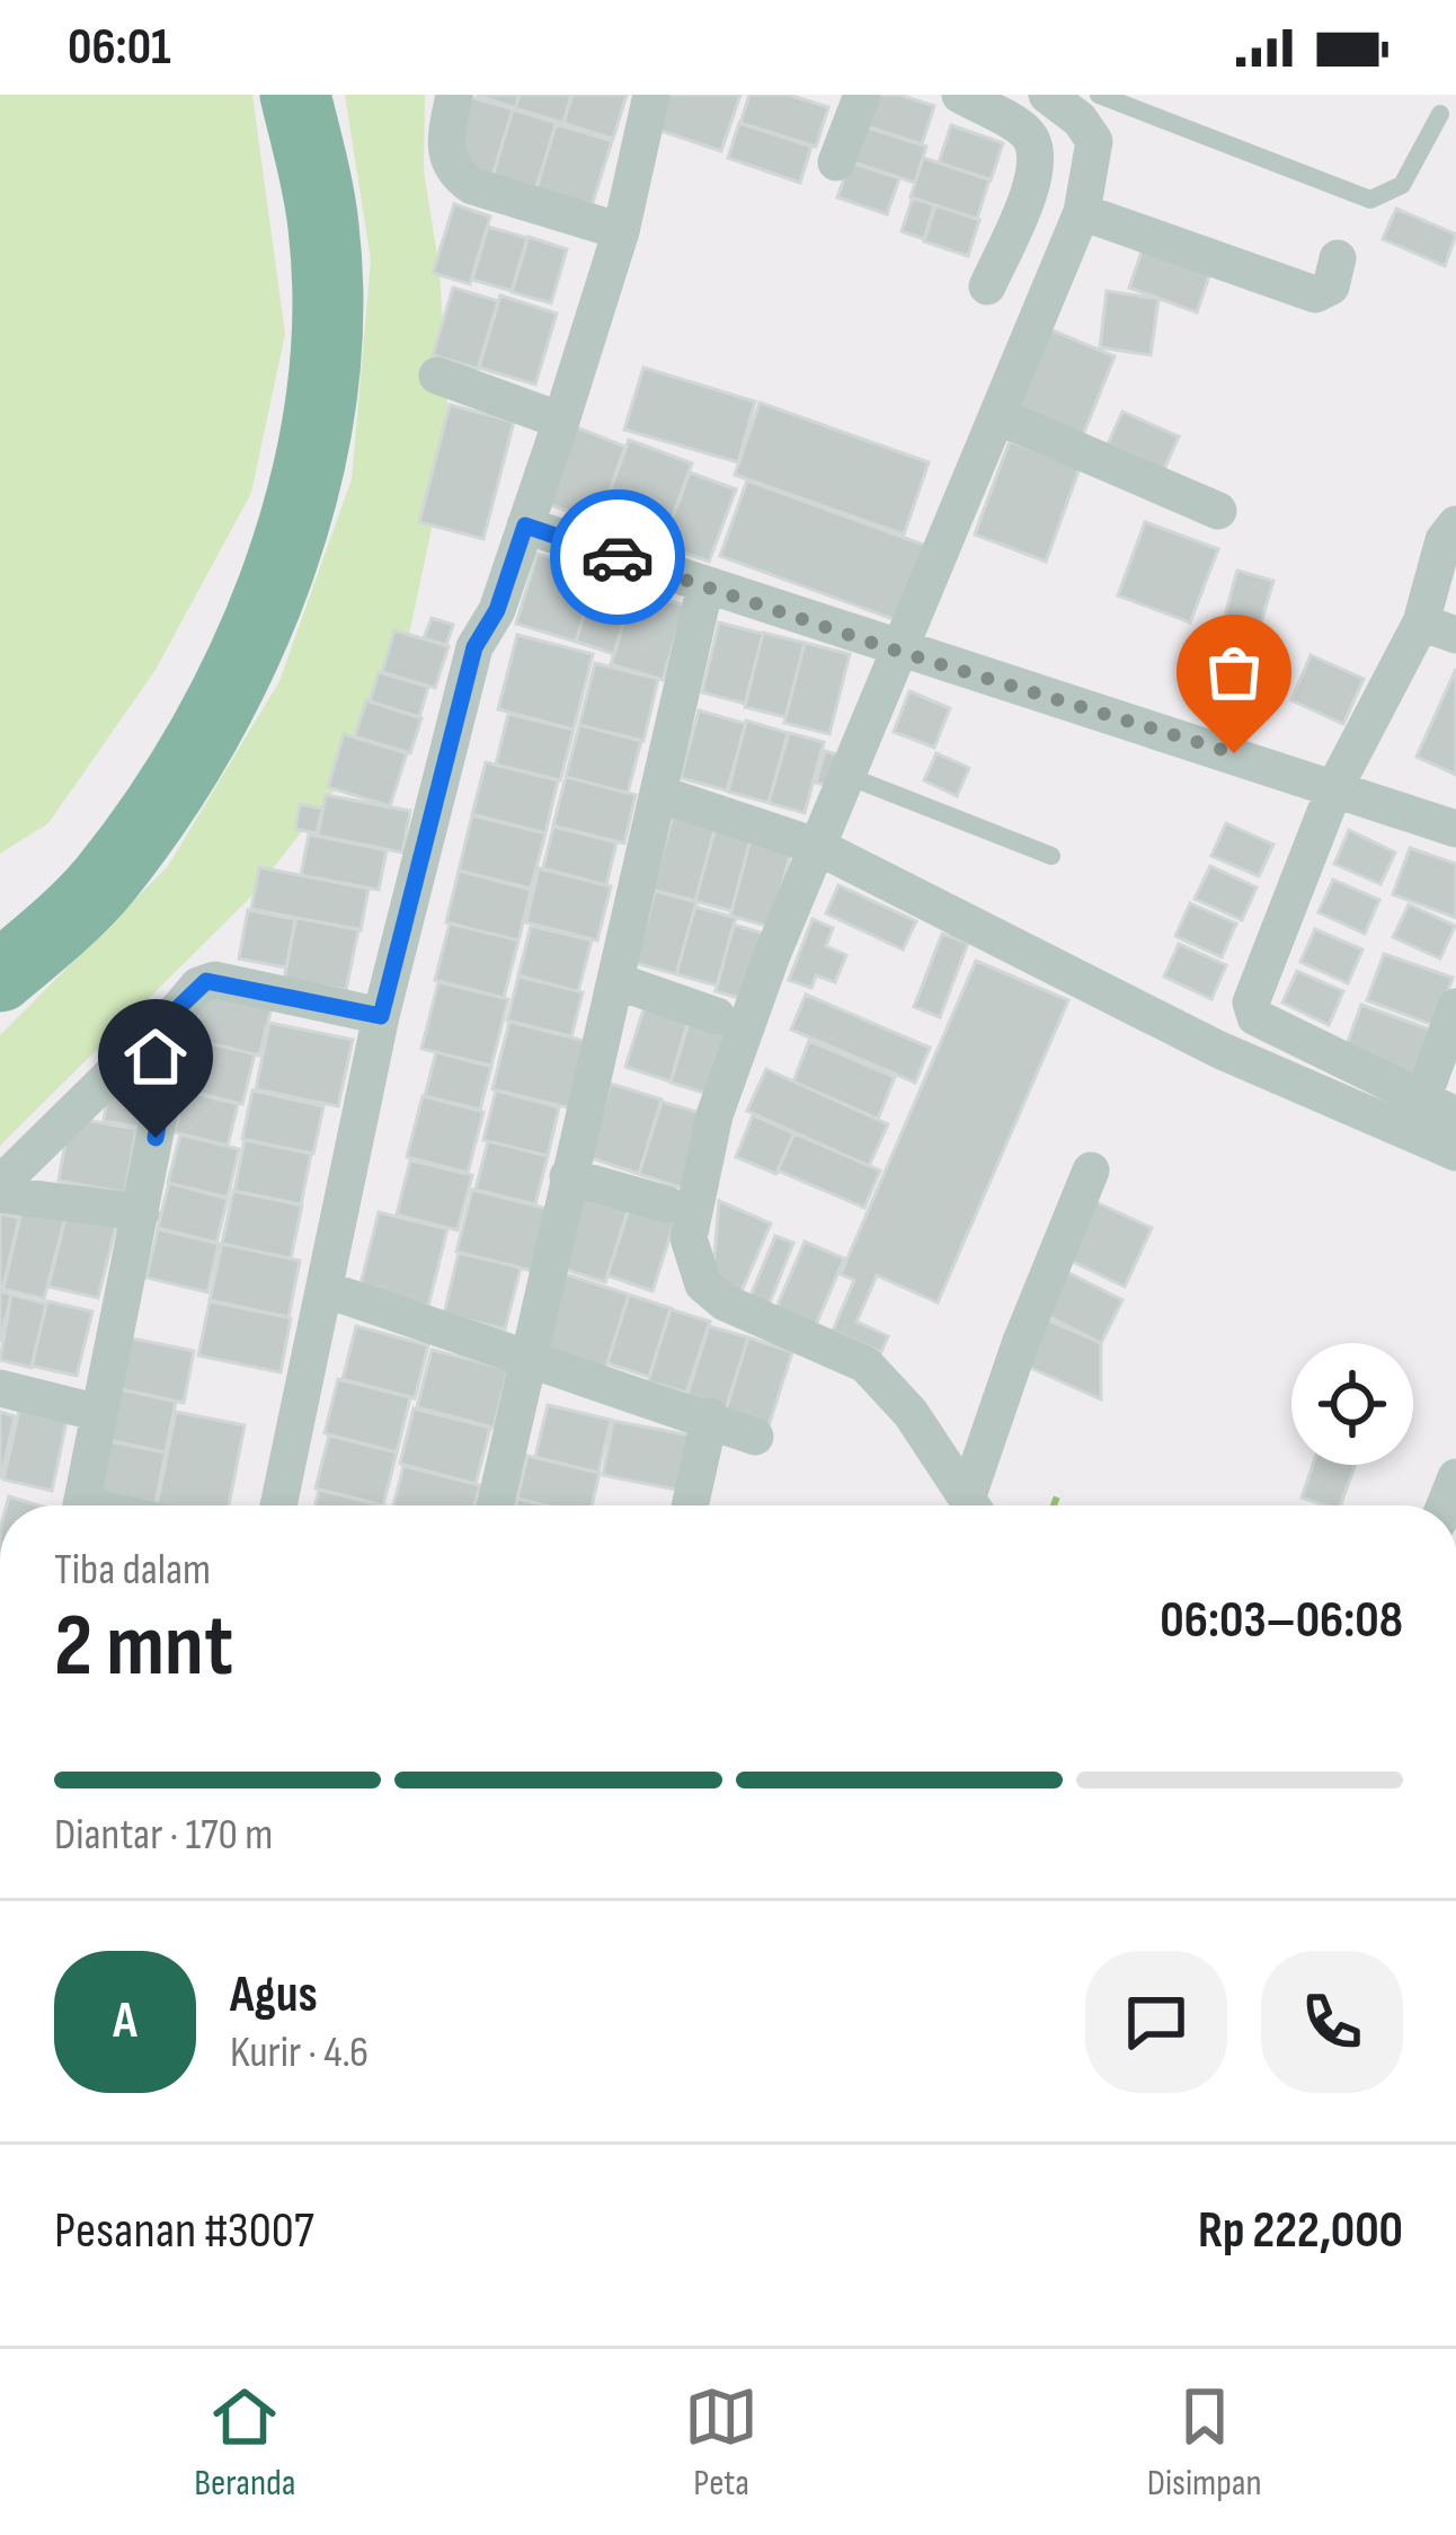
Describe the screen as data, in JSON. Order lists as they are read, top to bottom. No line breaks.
{"page":{"status":"06:01","heading":["2 mnt","Tiba dalam","06:03–06:08"],"panel":["Agus","Kurir · 4.6","Pesanan #3007","Rp 222,000"],"bar":"Diantar · 170 m","round":"A","tabs":["Beranda","Peta","Disimpan"]}}
